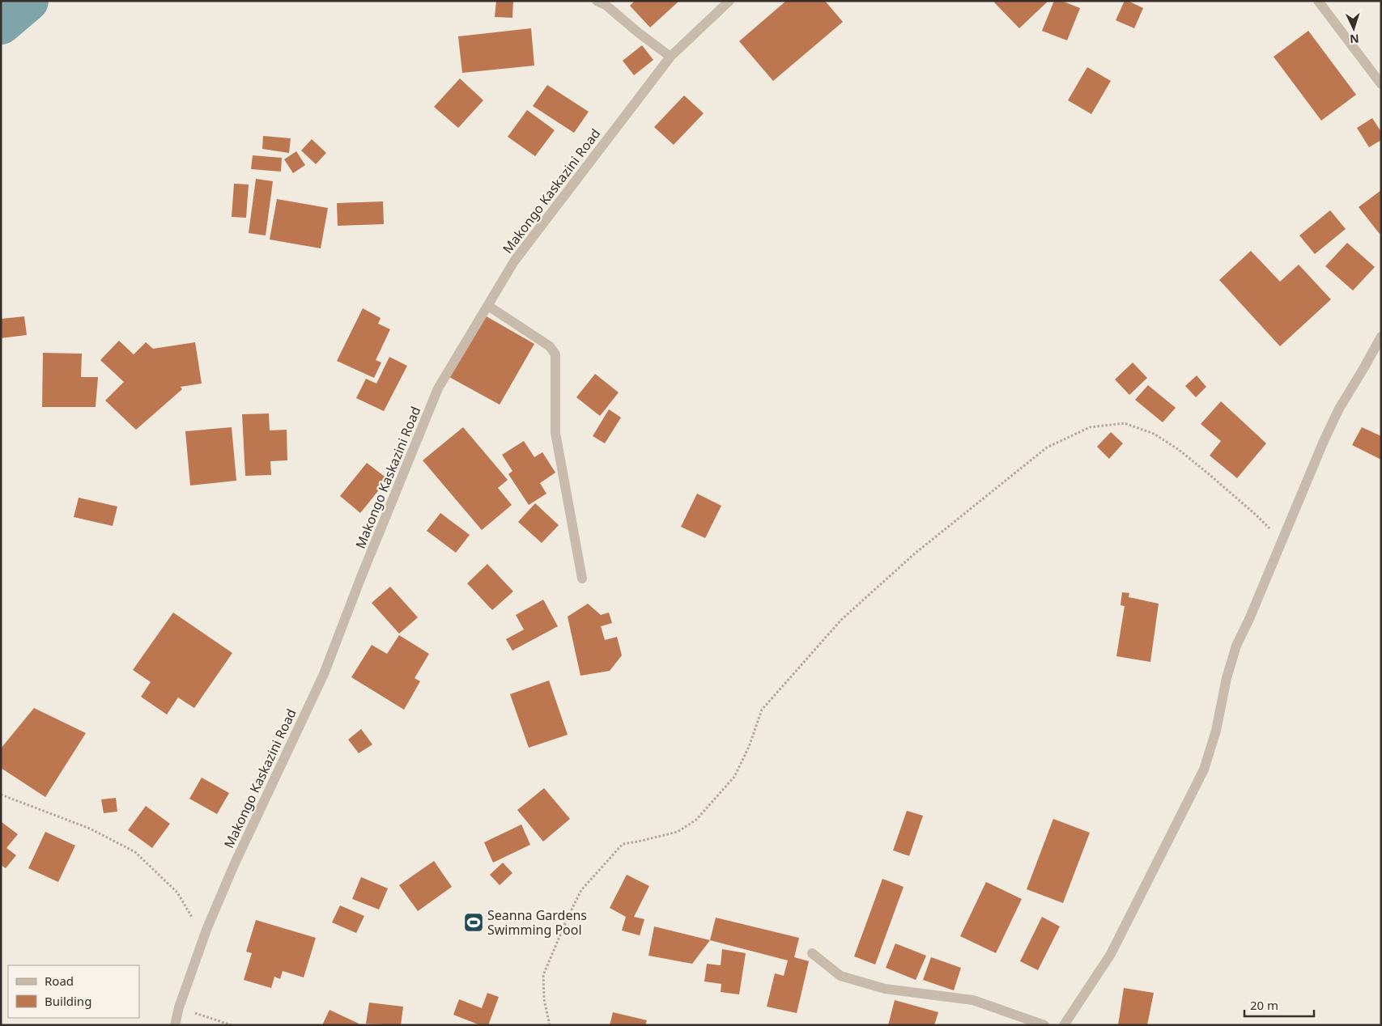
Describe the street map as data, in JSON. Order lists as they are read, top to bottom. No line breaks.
{"streets":{"street":["Makongo Kaskazini Road"]},"places":{"sports":["Seanna Gardens Swimming Pool"]},"legend":["Road","Building"],"scale_bar":"20 m","north":"bottom"}
